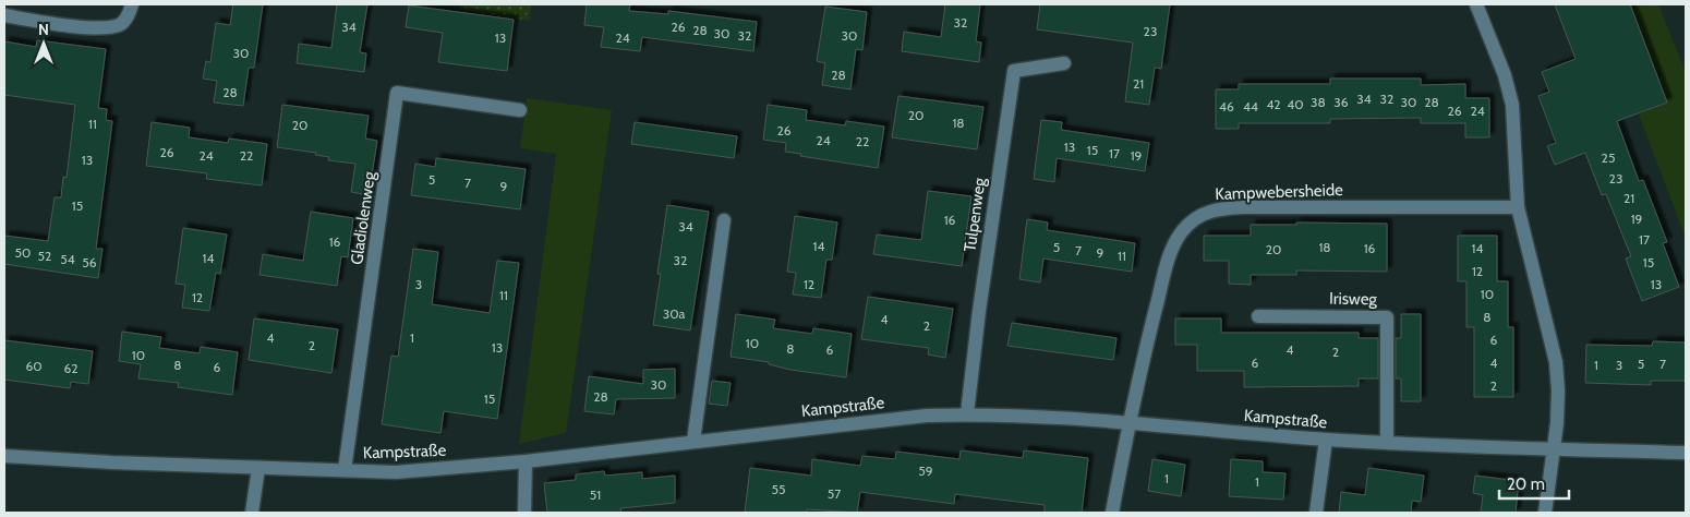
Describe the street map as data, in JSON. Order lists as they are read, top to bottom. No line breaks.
{"streets":{"street":["Kampwebersheide","Tulpenweg","Gladiolenweg","Irisweg","Kampstraße"]},"crossings":[["Kampwebersheide","Kampstraße"],["Tulpenweg","Kampstraße"],["Gladiolenweg","Kampstraße"],["Irisweg","Kampstraße"]],"house_numbers":["32","34","26","28","23","30","32","30","13","24","30","28","21","28","34","32","38","36","30","28","42","40","46","44","26","24","20","18","11","20","26","24","22","13","15","26","17","24","22","19","25","13","23","5","7","9","21","15","19","16","34","17","16","14","5","18","16","14","20","7","50","9","52","11","14","54","32","56","15","12","3","12","13","10","11","12","30a","8","4","2","4","1","6","10","2","13","8","6","4","2","10","6","4","5","7","8","1","3","60","6","62","30","2","28","15","59","1","1","55","57","51"],"scale_bar":"20 m","north":"top"}
